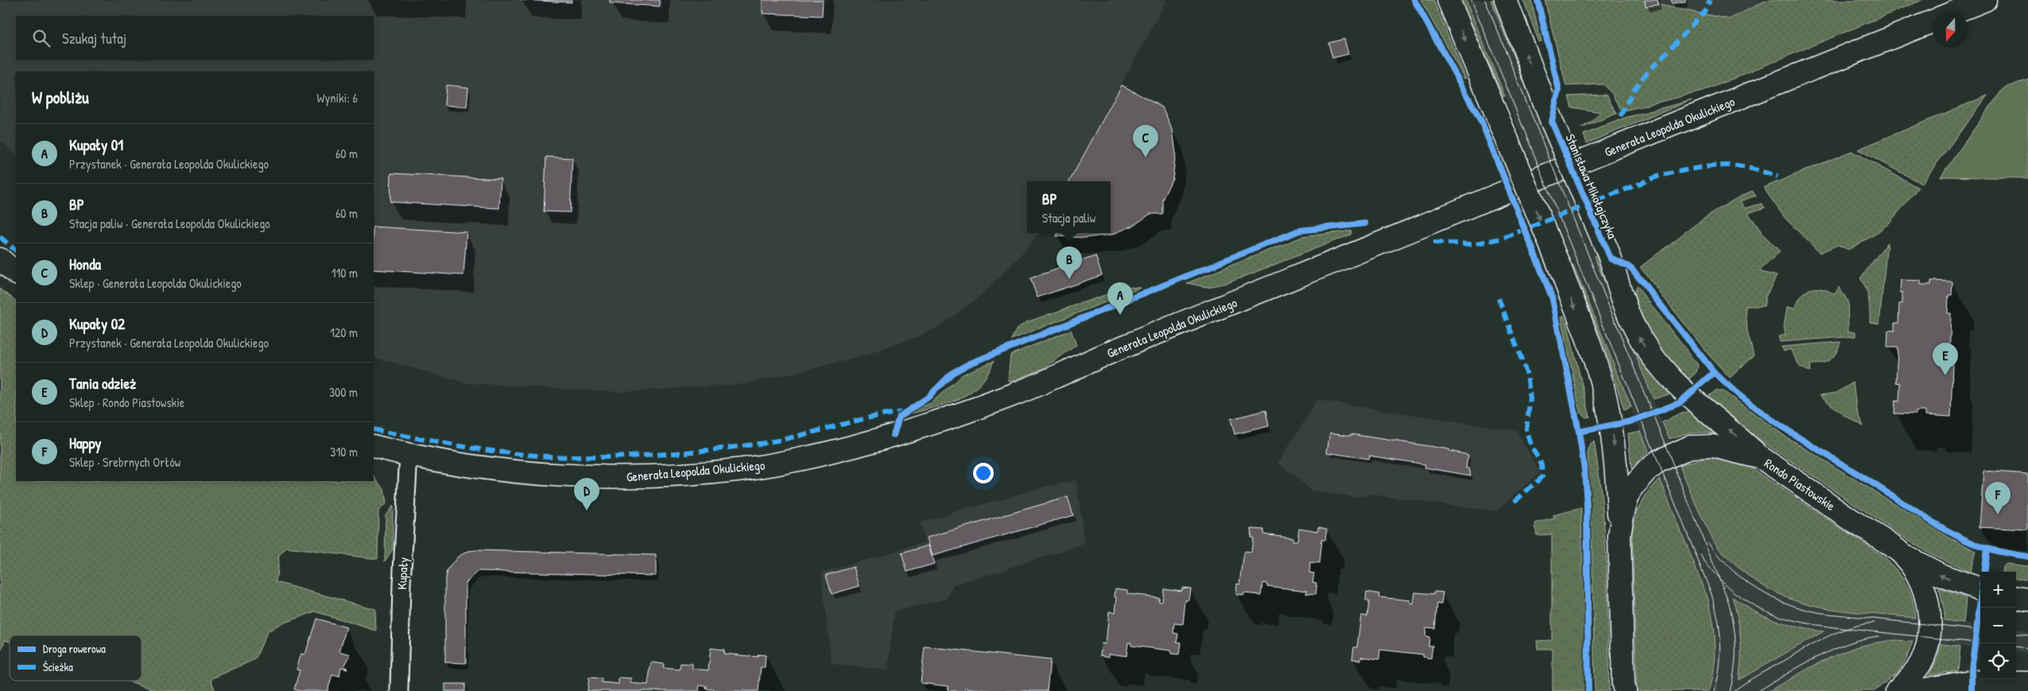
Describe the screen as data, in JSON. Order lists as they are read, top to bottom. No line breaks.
{"streets":{"street":["Generała Leopolda Okulickiego","Stanisława Mikołajczyka","Rondo Piastowskie","Kupały"]},"crossings":[["Generała Leopolda Okulickiego","Kupały"],["Stanisława Mikołajczyka","Rondo Piastowskie"]],"legend":["Droga rowerowa","Ścieżka"],"north":"bottom","page":{"search":"Szukaj tutaj","heading":["W pobliżu","Wyniki: 6"],"list":[{"mark":"A","name":"Kupały 01","note":"Przystanek · Generała Leopolda Okulickiego","value":"60 m"},{"mark":"B","name":"BP","note":"Stacja paliw · Generała Leopolda Okulickiego","value":"60 m"},{"mark":"C","name":"Honda","note":"Sklep · Generała Leopolda Okulickiego","value":"110 m"},{"mark":"D","name":"Kupały 02","note":"Przystanek · Generała Leopolda Okulickiego","value":"120 m"},{"mark":"E","name":"Tania odzież","note":"Sklep · Rondo Piastowskie","value":"300 m"},{"mark":"F","name":"Happy","note":"Sklep · Srebrnych Orłów","value":"310 m"}],"pins":["C","B","A","E","D","F"],"popup":["BP","Stacja paliw"],"map_buttons":["+","−"]}}
